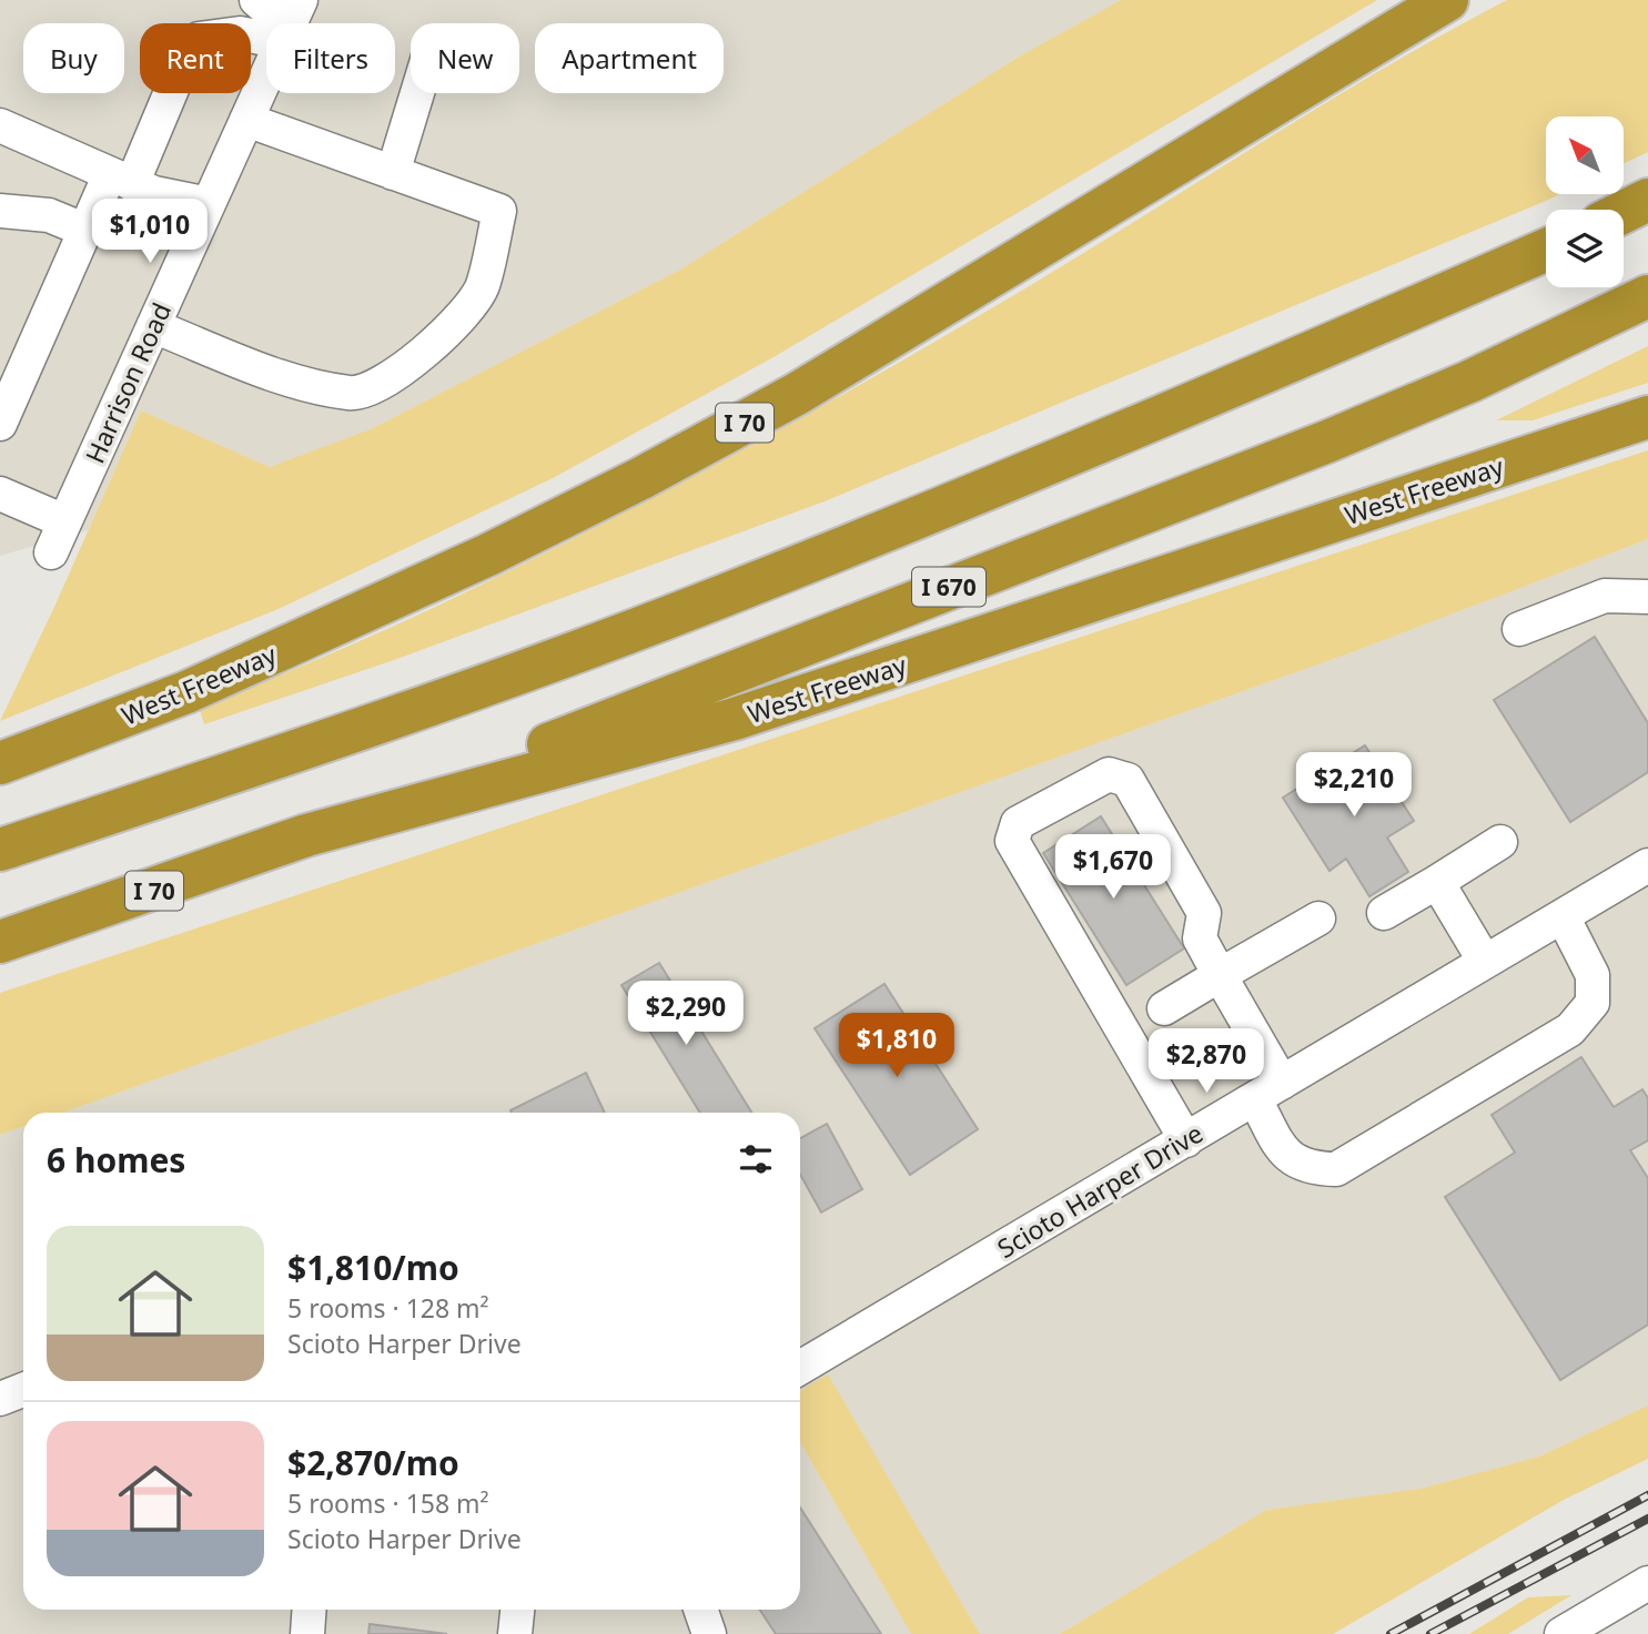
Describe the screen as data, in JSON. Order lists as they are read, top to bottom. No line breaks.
{"streets":{"highway":["I 70","West Freeway","I 670"],"street":["Harrison Road","Scioto Harper Drive"]},"crossings":[["West Freeway","I 670"]],"north":"top left","page":{"chip":["Buy","Rent","Filters","New","Apartment"],"price":["$1,010","$2,210","$1,670","$2,290","$1,810","$2,870"],"heading":"6 homes","list":[{"name":"$1,810/mo","note":"5 rooms · 128 m² · Scioto Harper Drive"},{"name":"$2,870/mo","note":"5 rooms · 158 m² · Scioto Harper Drive"}]}}
